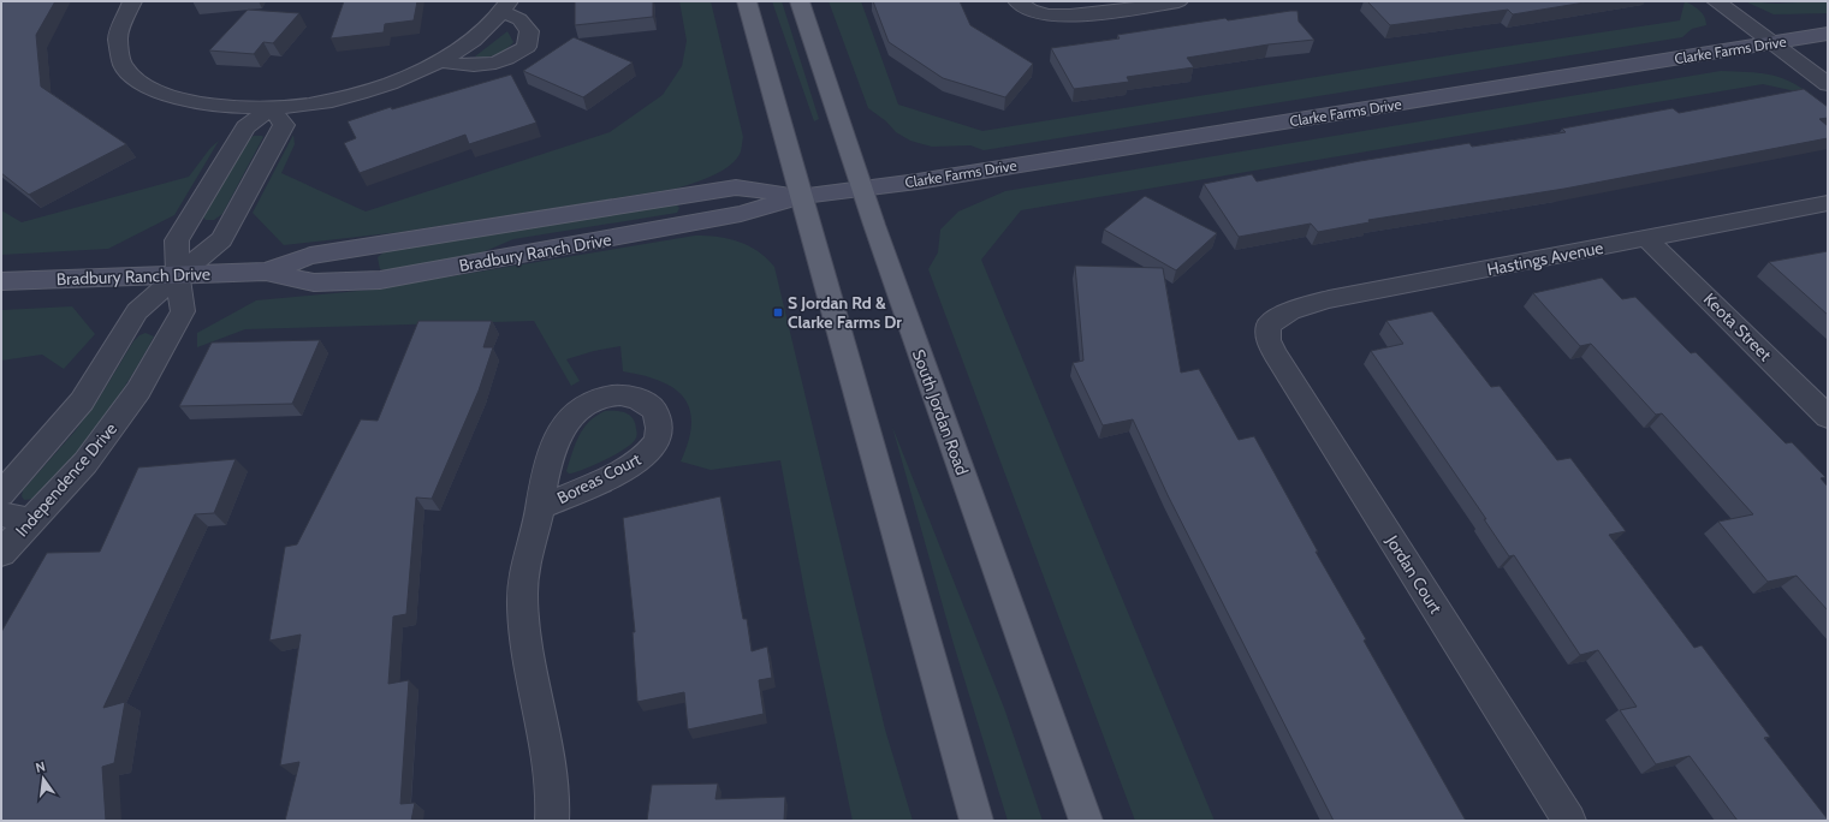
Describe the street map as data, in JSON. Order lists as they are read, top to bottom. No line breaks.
{"streets":{"main road":["South Jordan Road"],"street":["Clarke Farms Drive","Bradbury Ranch Drive","Hastings Avenue","Keota Street","Boreas Court","Independence Drive","Jordan Court"]},"crossings":[["Clarke Farms Drive","Bradbury Ranch Drive"],["Clarke Farms Drive","South Jordan Road"],["Bradbury Ranch Drive","South Jordan Road"],["Bradbury Ranch Drive","Independence Drive"],["Hastings Avenue","Keota Street"],["Hastings Avenue","Jordan Court"]],"places":{"transit":["S Jordan Rd & Clarke Farms Dr"]},"north":"top"}
